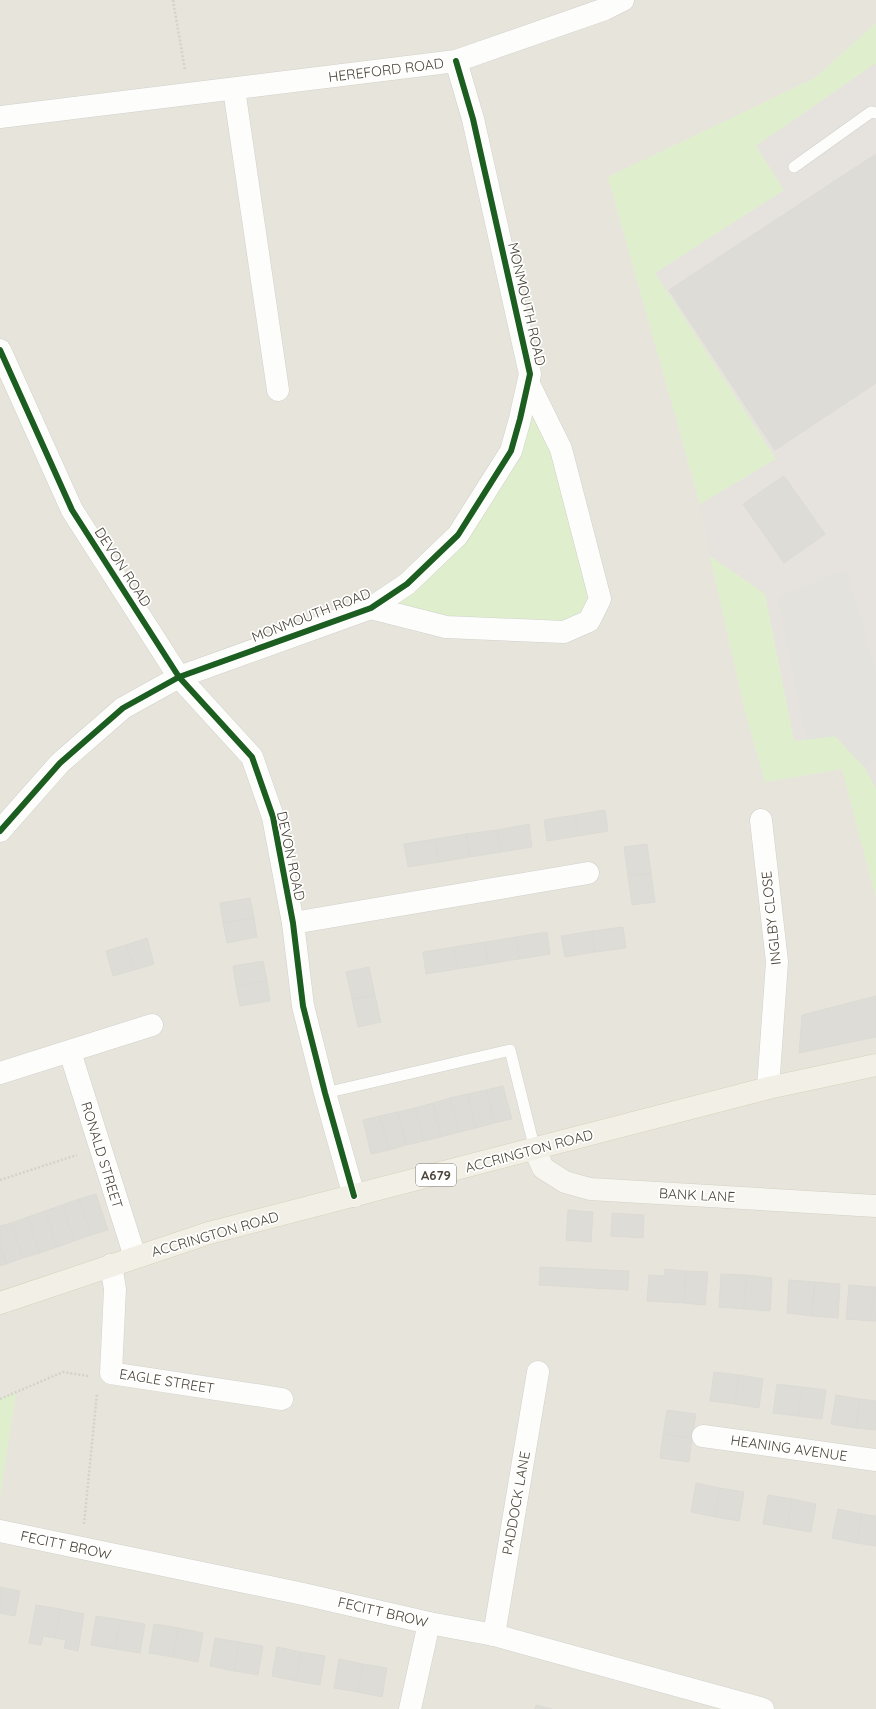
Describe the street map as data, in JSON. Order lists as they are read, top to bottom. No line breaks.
{"streets":{"main road":["ACCRINGTON ROAD","A679","BANK LANE"],"street":["HEREFORD ROAD","MONMOUTH ROAD","DEVON ROAD","INGLBY CLOSE","RONALD STREET","EAGLE STREET","HEANING AVENUE","PADDOCK LANE","FECITT BROW"]},"crossings":[["HEREFORD ROAD","MONMOUTH ROAD"],["MONMOUTH ROAD","DEVON ROAD"],["DEVON ROAD","ACCRINGTON ROAD"],["INGLBY CLOSE","ACCRINGTON ROAD"],["ACCRINGTON ROAD","RONALD STREET"],["ACCRINGTON ROAD","BANK LANE"],["ACCRINGTON ROAD","EAGLE STREET"],["PADDOCK LANE","FECITT BROW"]]}
